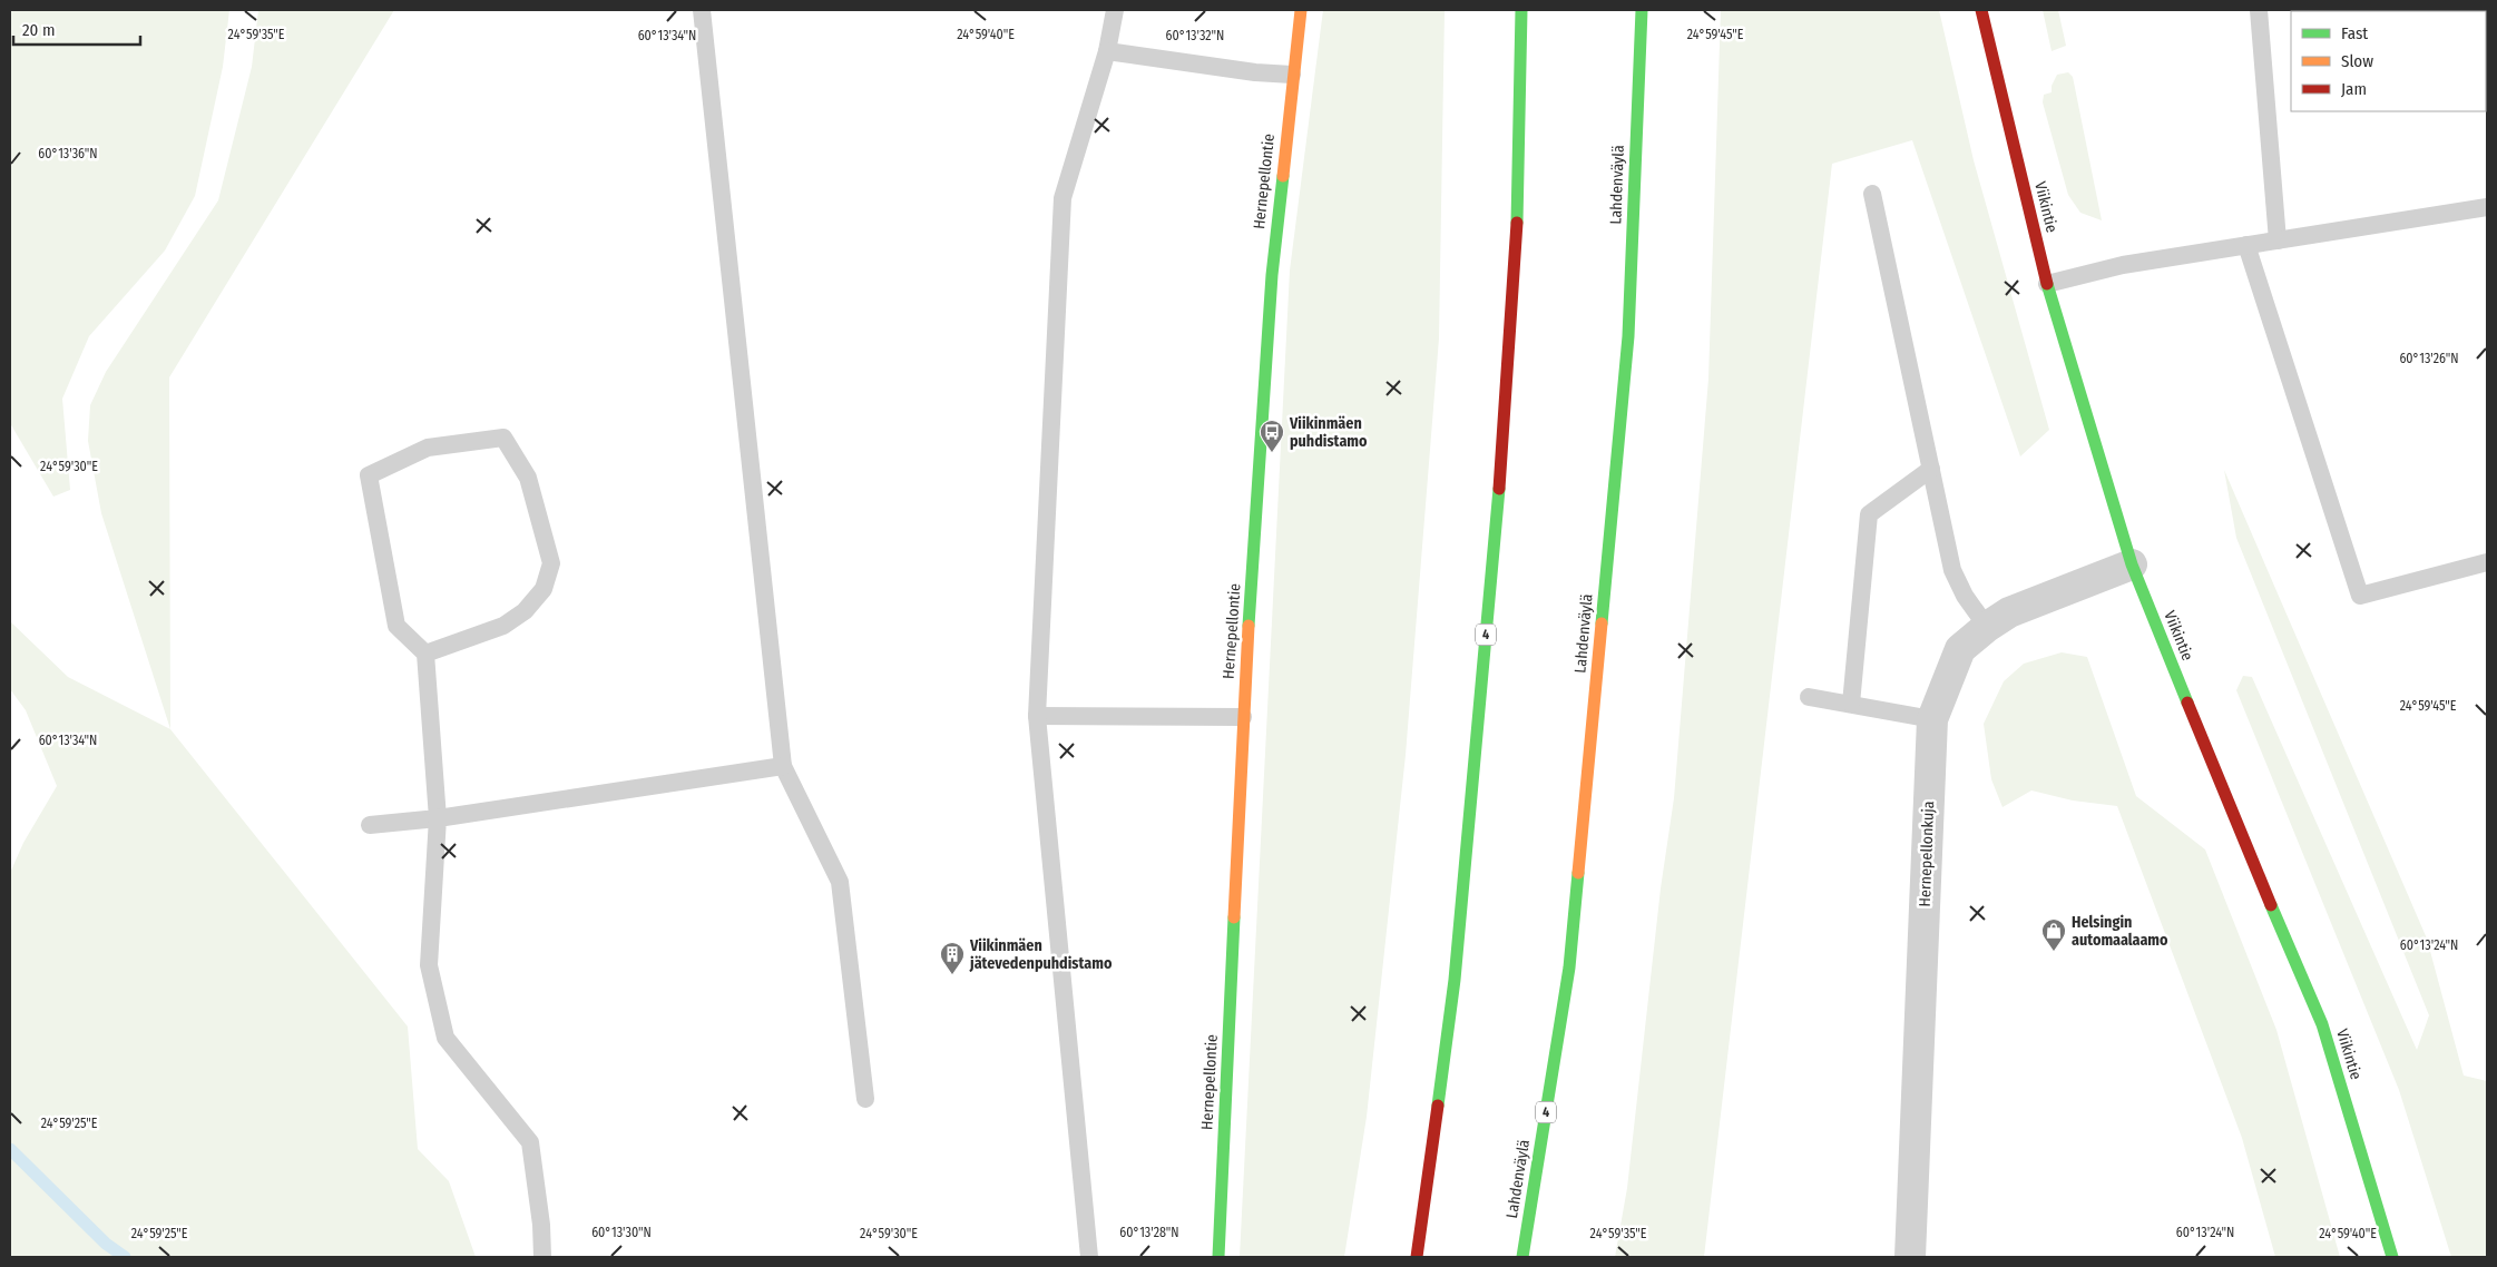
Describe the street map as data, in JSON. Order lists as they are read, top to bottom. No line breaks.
{"streets":{"main road":["Hernepellontie","Lahdenväylä","Viikintie","4"],"street":["Hernepellonkuja"]},"crossings":[["Viikintie","Hernepellonkuja"]],"places":{"bus stop":["Viikinmäen puhdistamo"],"shop":["Helsingin automaalaamo"],"building":["Viikinmäen jätevedenpuhdistamo"]},"legend":["Fast","Slow","Jam"],"scale_bar":"20 m","coordinates":["24°59'35\"E","24°59'40\"E","24°59'45\"E","60°13'34\"N","60°13'32\"N","60°13'36\"N","60°13'26\"N","24°59'30\"E","60°13'24\"N","24°59'25\"E","60°13'30\"N","60°13'28\"N"]}
